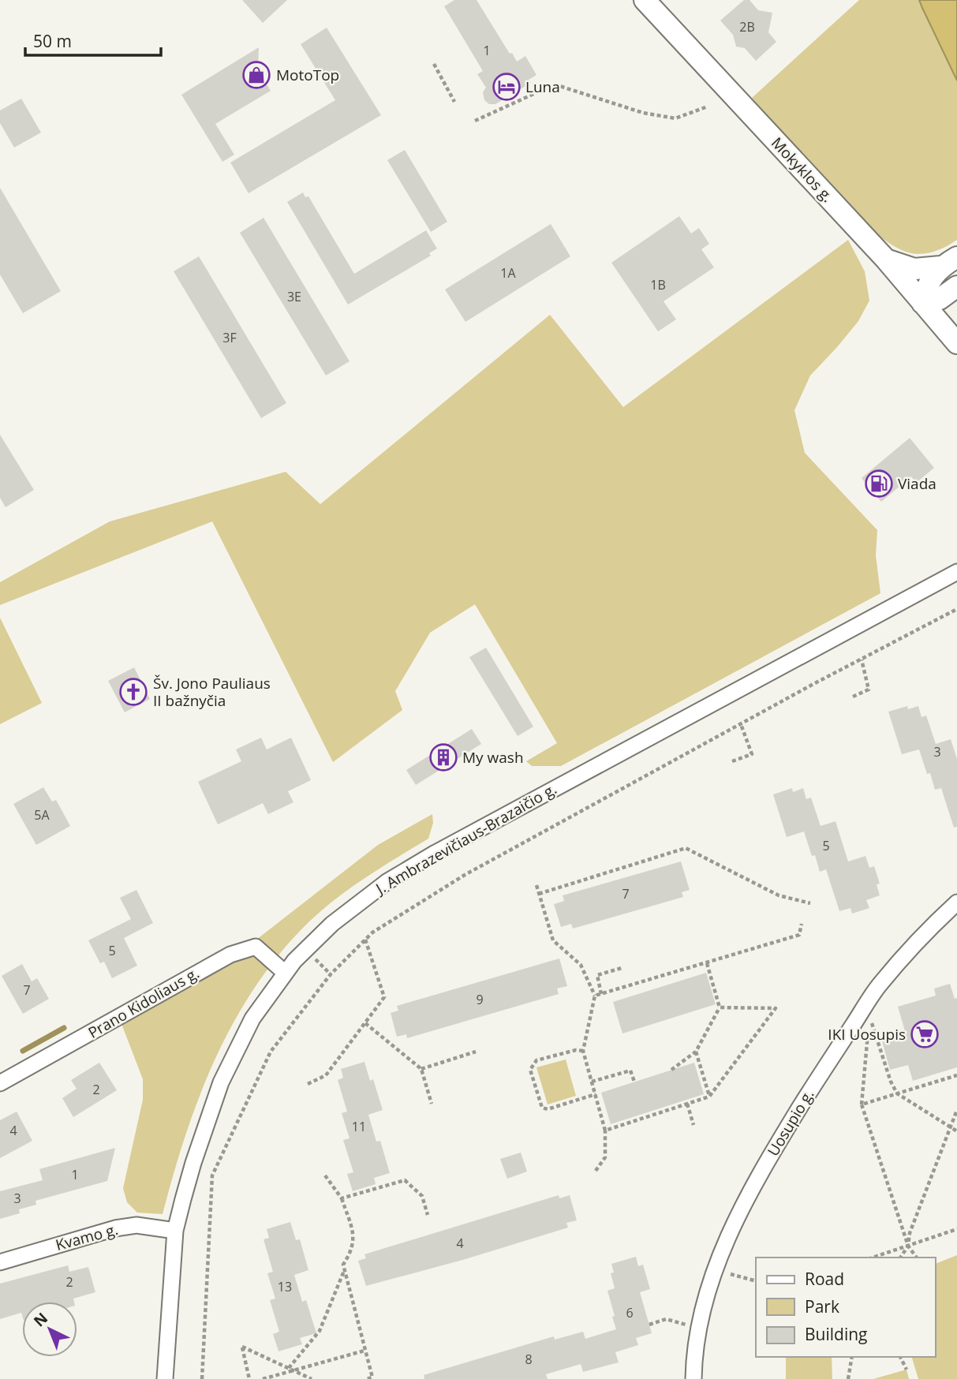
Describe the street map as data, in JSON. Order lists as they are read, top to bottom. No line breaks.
{"streets":{"main road":["Mokyklos g."],"street":["J. Ambrazevičiaus-Brazaičio g.","Prano Kidoliaus g.","Uosupio g.","Kvamo g."]},"crossings":[["J. Ambrazevičiaus-Brazaičio g.","Prano Kidoliaus g."],["J. Ambrazevičiaus-Brazaičio g.","Kvamo g."]],"places":{"shop":["MotoTop"],"hotel":["Luna"],"fuel station":["Viada"],"church":["Šv. Jono Pauliaus II bažnyčia"],"building":["My wash"],"supermarket":["IKI Uosupis"]},"house_numbers":["2B","1","1A","1B","3E","3F","3","5A","5","7","5","7","9","2","11","4","1","3","4","2","13","6","8"],"legend":["Road","Park","Building"],"scale_bar":"50 m","north":"top left"}
